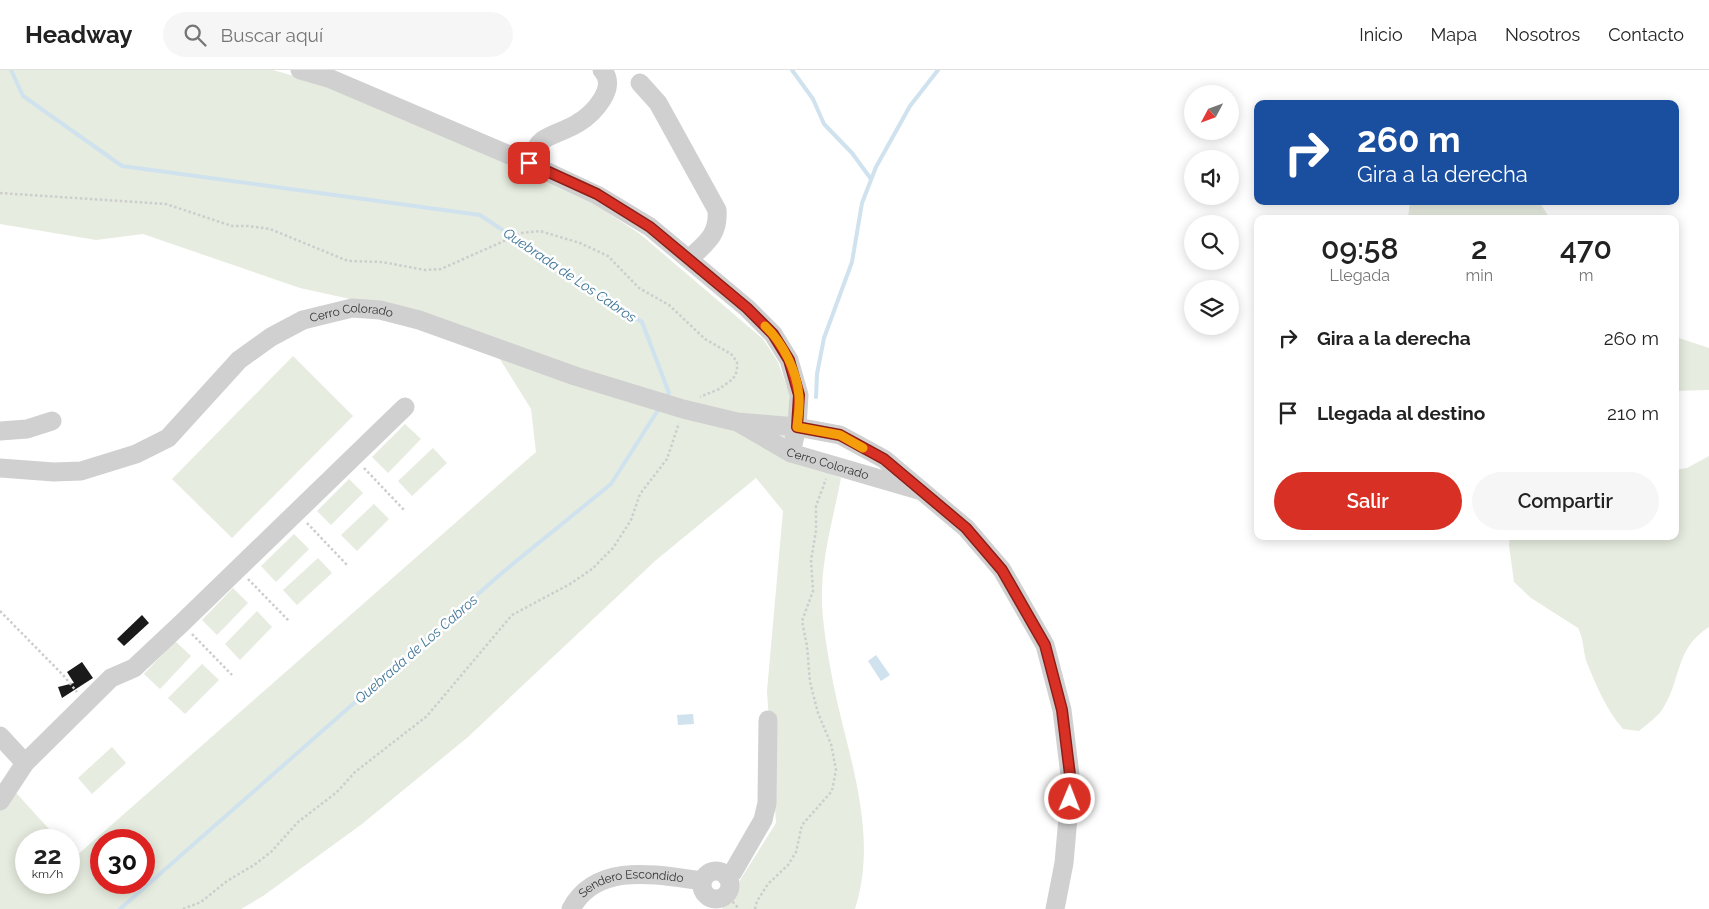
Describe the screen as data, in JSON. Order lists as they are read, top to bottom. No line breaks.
{"streets":{"street":["Cerro Colorado","Sendero Escondido"]},"water":["Quebrada de Los Cabros"],"north":"bottom left","page":{"header":"Headway","search":"Buscar aquí","nav":["Inicio","Mapa","Nosotros","Contacto"],"turn":["260 m","Gira a la derecha"],"eta":["09:58","Llegada","2","min","470","m"],"list":[{"name":"Gira a la derecha","value":"260 m"},{"name":"Llegada al destino","value":"210 m"}],"buttons":["Salir","Compartir"],"speed":"22 km/h","limit":"30"}}
